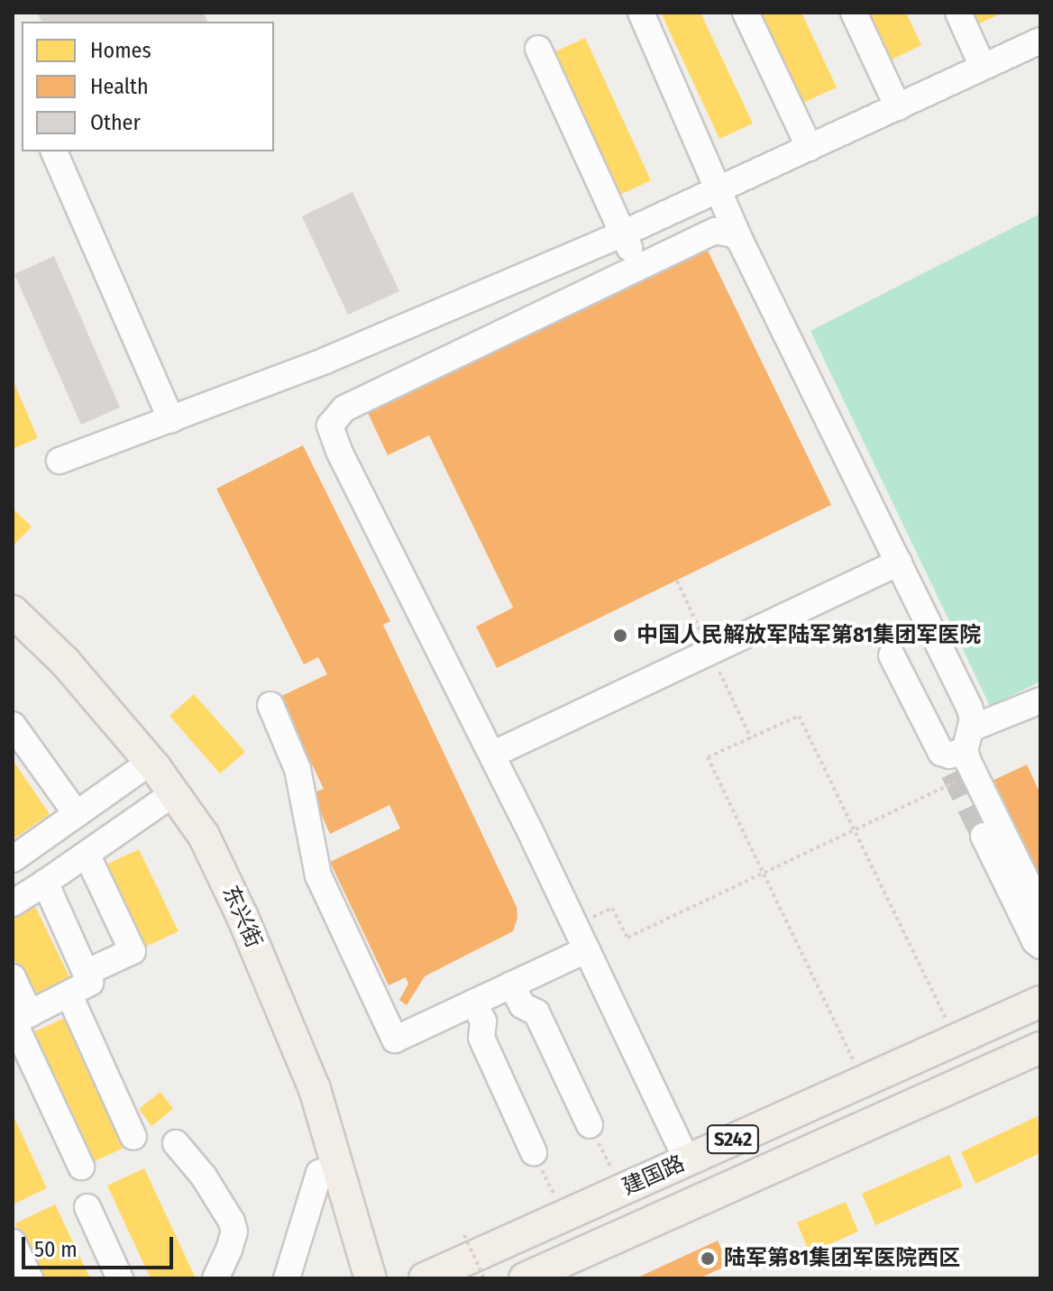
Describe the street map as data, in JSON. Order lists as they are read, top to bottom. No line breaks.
{"streets":{"main road":["东兴街","S242","建国路"]},"places":["中国人民解放军陆军第81集团军医院","陆军第81集团军医院西区"],"legend":["Homes","Health","Other"],"scale_bar":"50 m"}
